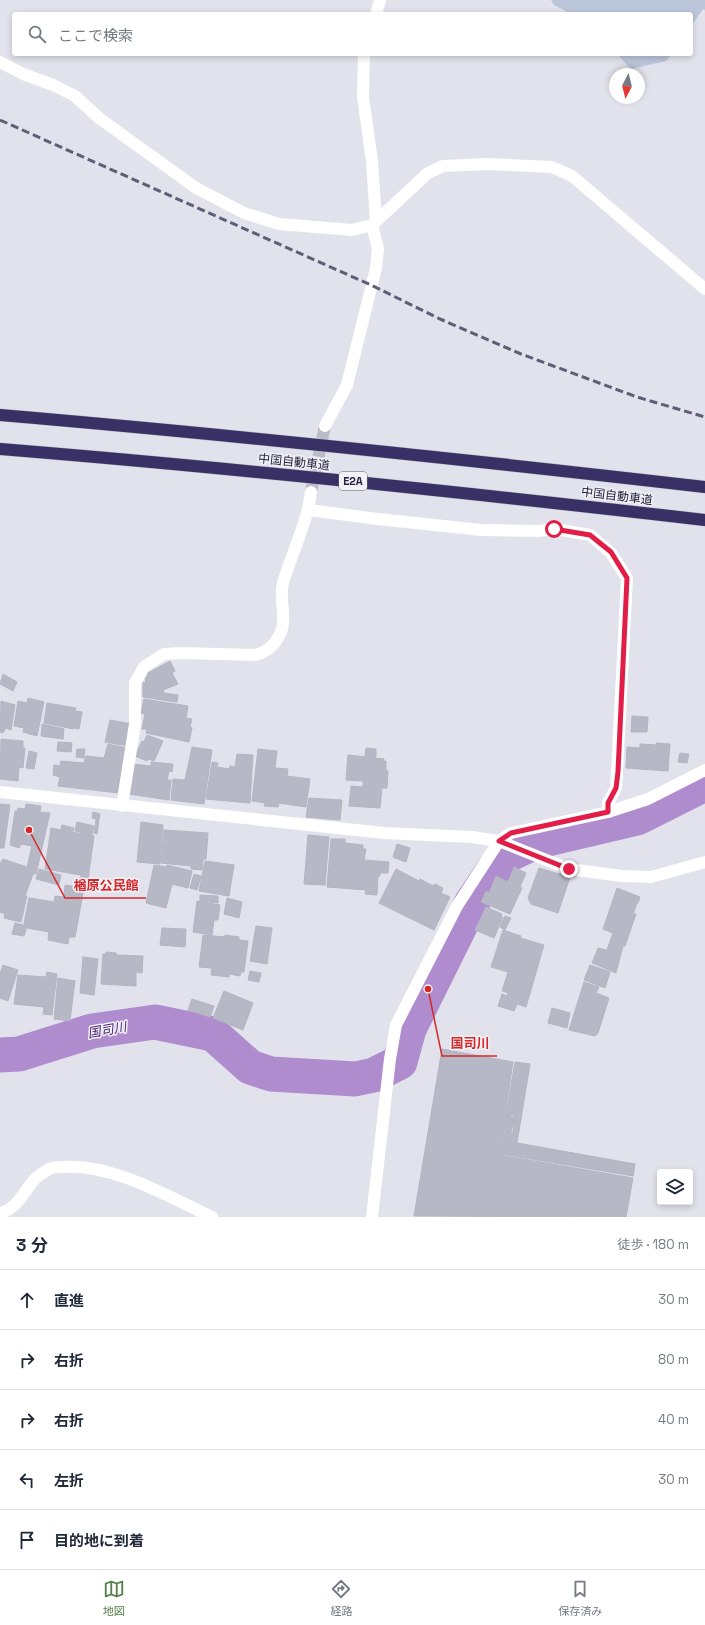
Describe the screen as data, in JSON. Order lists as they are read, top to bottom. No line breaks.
{"streets":{"highway":["中国自動車道","E2A"]},"water":["国司川"],"places":["楢原公民館","国司川"],"north":"bottom","page":{"search":"ここで検索","heading":["3 分","徒歩 · 180 m"],"list":[["直進","30 m"],["右折","80 m"],["右折","40 m"],["左折","30 m"],"目的地に到着"],"nav":["地図","経路","保存済み"]}}
